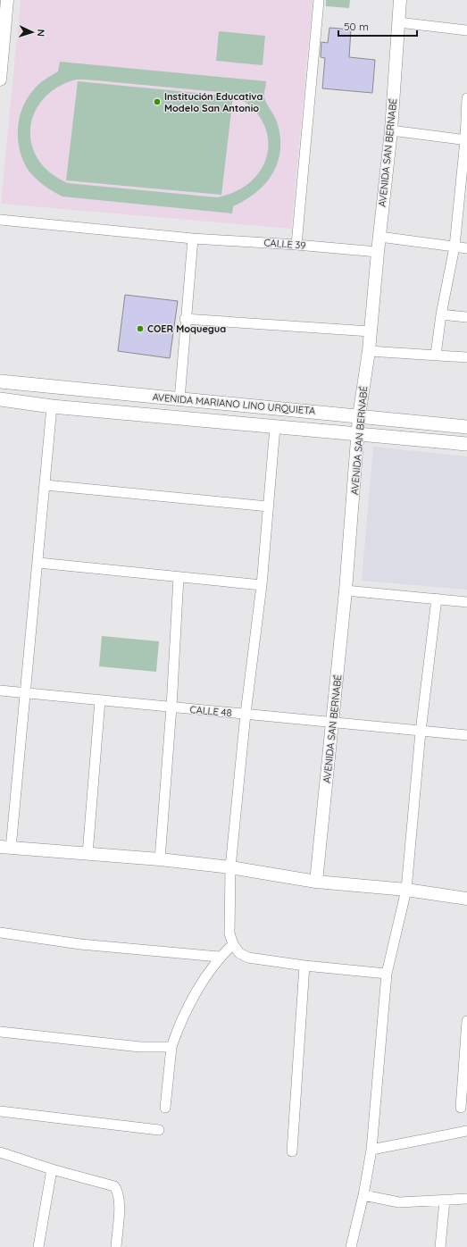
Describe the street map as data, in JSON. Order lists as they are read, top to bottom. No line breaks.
{"streets":{"main road":["AVENIDA MARIANO LINO URQUIETA"],"street":["AVENIDA SAN BERNABÉ","CALLE 39","CALLE 48"]},"crossings":[["AVENIDA SAN BERNABÉ","CALLE 39"],["AVENIDA SAN BERNABÉ","AVENIDA MARIANO LINO URQUIETA"],["AVENIDA SAN BERNABÉ","CALLE 48"]],"places":["Institución Educativa Modelo San Antonio","COER Moquegua"],"scale_bar":"50 m","north":"right"}
